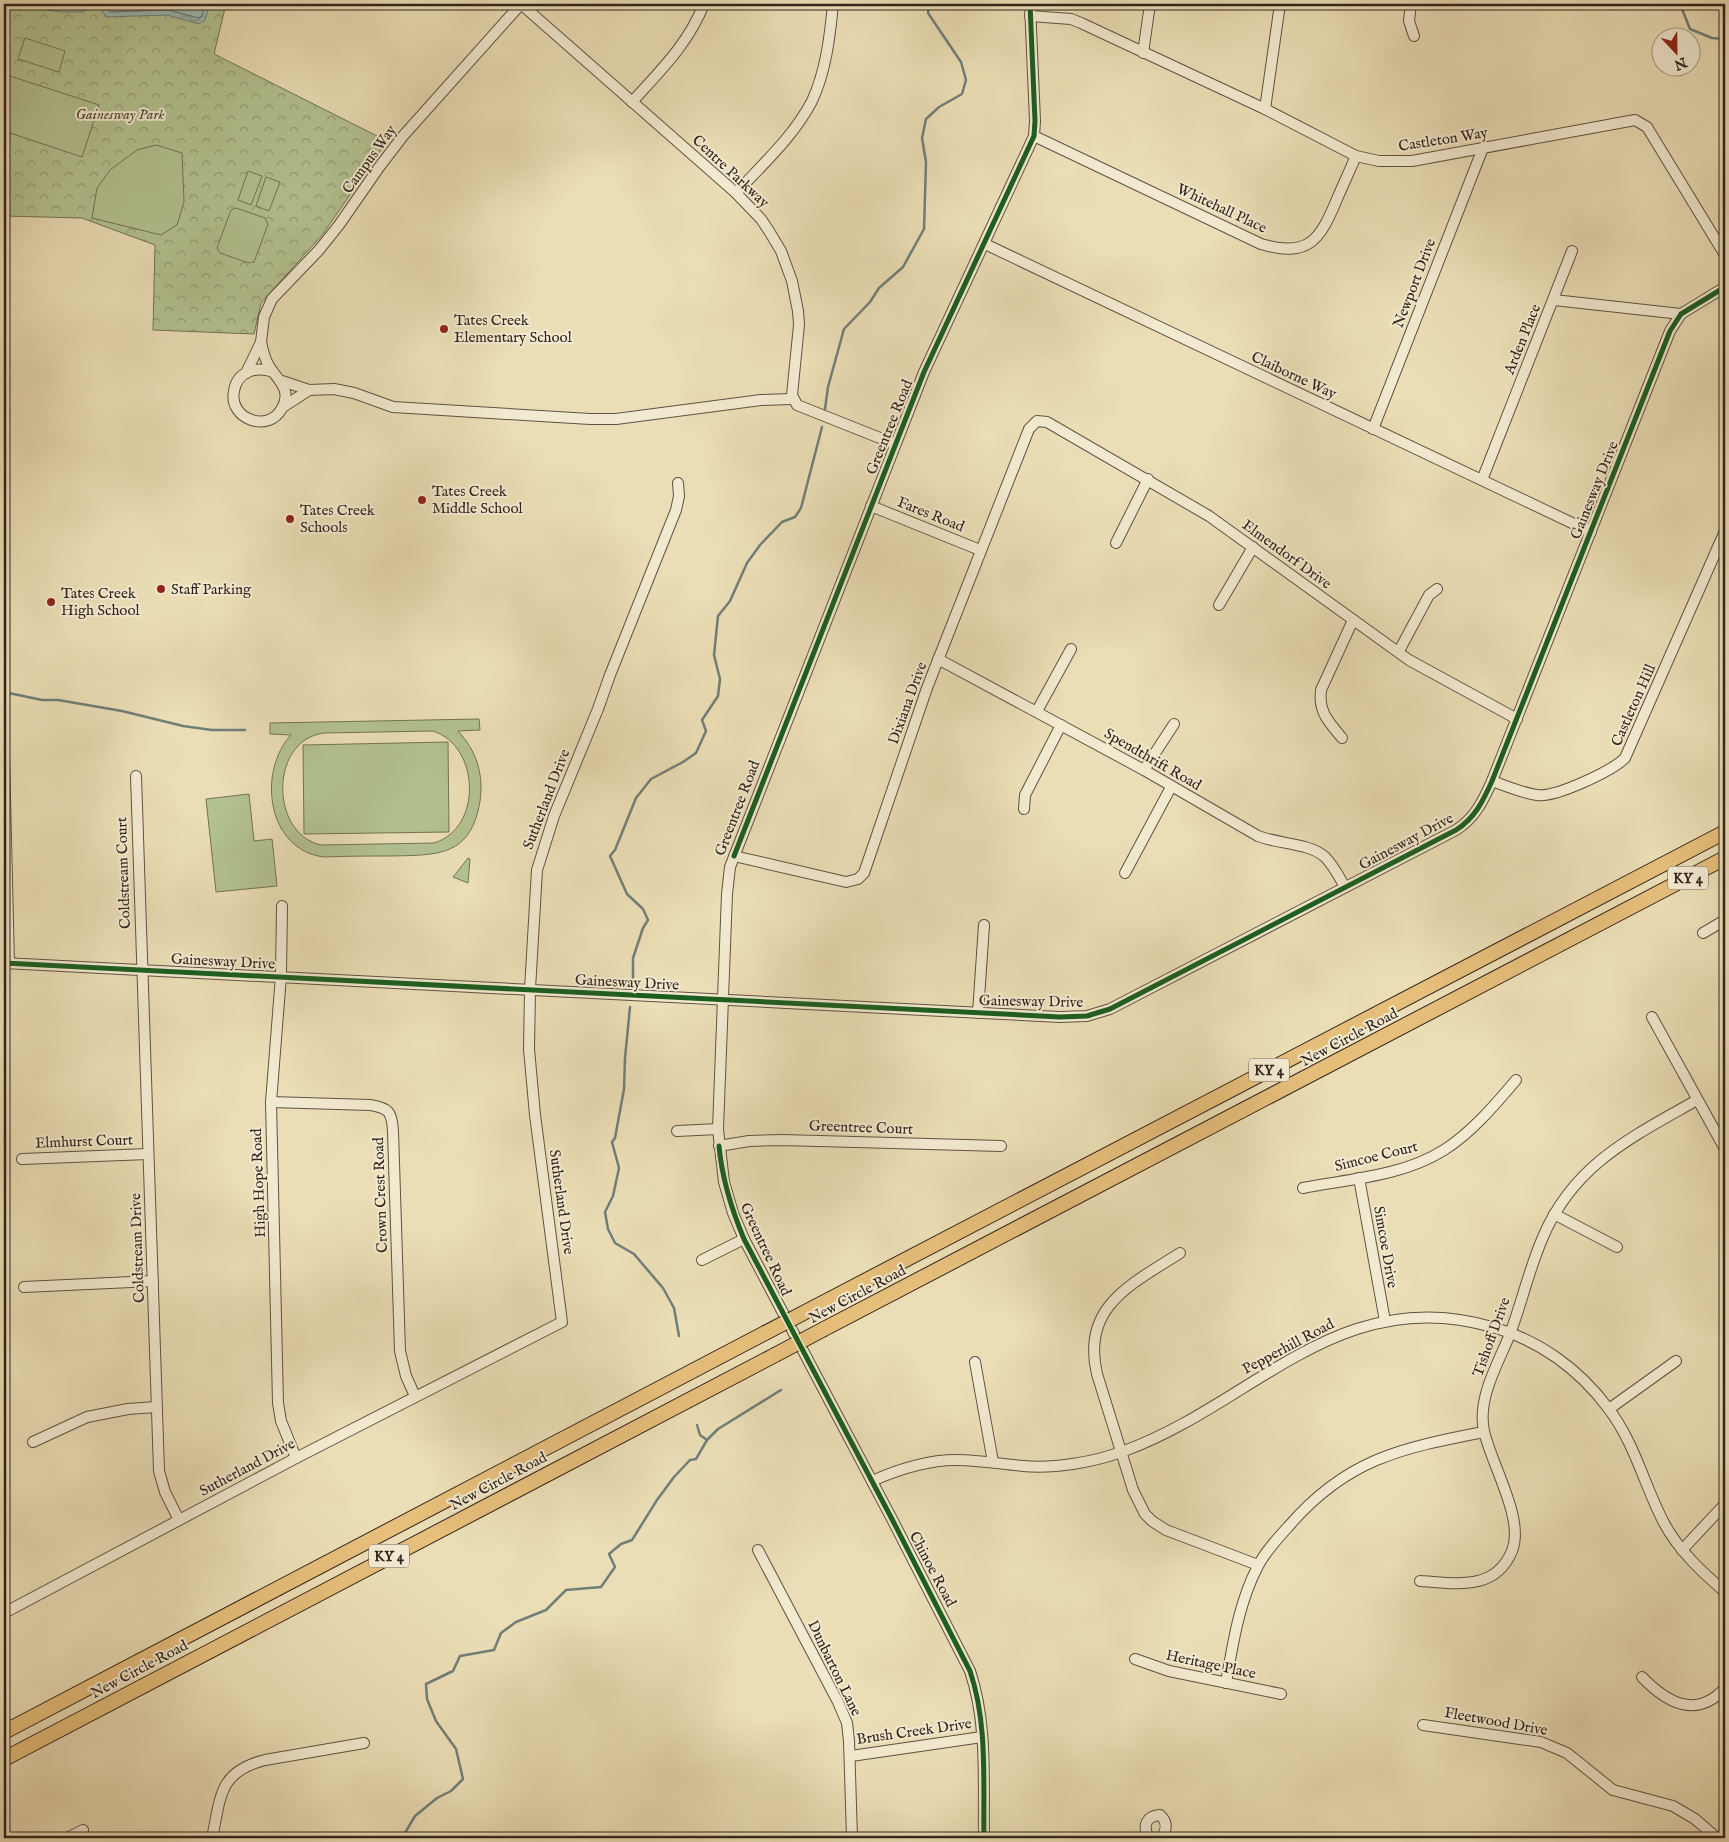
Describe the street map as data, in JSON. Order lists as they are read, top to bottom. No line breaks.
{"streets":{"highway":["KY 4","New Circle Road"],"street":["Castleton Way","Campus Way","Centre Parkway","Whitehall Place","Newport Drive","Arden Place","Claiborne Way","Greentree Road","Gainesway Drive","Fares Road","Elmendorf Drive","Dixiana Drive","Castleton Hill","Spendthrift Road","Sutherland Drive","Coldstream Court","Greentree Court","Elmhurst Court","Simcoe Court","High Hope Road","Crown Crest Road","Simcoe Drive","Coldstream Drive","Tishoff Drive","Pepperhill Road","Chinoe Road","Heritage Place","Dunbarton Lane","Fleetwood Drive","Brush Creek Drive"]},"crossings":[["Castleton Way","Whitehall Place"],["Castleton Way","Newport Drive"],["Castleton Way","Greentree Road"],["Campus Way","Centre Parkway"],["Whitehall Place","Greentree Road"],["Newport Drive","Claiborne Way"],["Arden Place","Claiborne Way"],["Arden Place","Gainesway Drive"],["Claiborne Way","Greentree Road"],["Claiborne Way","Gainesway Drive"],["Greentree Road","Gainesway Drive"],["Greentree Road","Fares Road"],["Greentree Road","Dixiana Drive"],["Greentree Road","Greentree Court"],["Greentree Road","Chinoe Road"],["Gainesway Drive","Elmendorf Drive"],["Gainesway Drive","Castleton Hill"],["Gainesway Drive","Spendthrift Road"],["Gainesway Drive","Sutherland Drive"],["Gainesway Drive","Coldstream Court"],["Gainesway Drive","High Hope Road"],["Gainesway Drive","Coldstream Drive"],["Fares Road","Dixiana Drive"],["Elmendorf Drive","Dixiana Drive"],["Dixiana Drive","Spendthrift Road"],["Sutherland Drive","High Hope Road"],["Sutherland Drive","Crown Crest Road"],["Sutherland Drive","Coldstream Drive"],["Coldstream Court","Coldstream Drive"],["Elmhurst Court","Coldstream Drive"],["Simcoe Court","Simcoe Drive"],["High Hope Road","Crown Crest Road"],["Simcoe Drive","Pepperhill Road"],["Tishoff Drive","Pepperhill Road"],["Pepperhill Road","Chinoe Road"],["Chinoe Road","Brush Creek Drive"],["Dunbarton Lane","Brush Creek Drive"]],"parks":["Gainesway Park"],"places":["Tates Creek Elementary School","Tates Creek Middle School","Tates Creek Schools","Staff Parking","Tates Creek High School"],"north":"bottom"}
